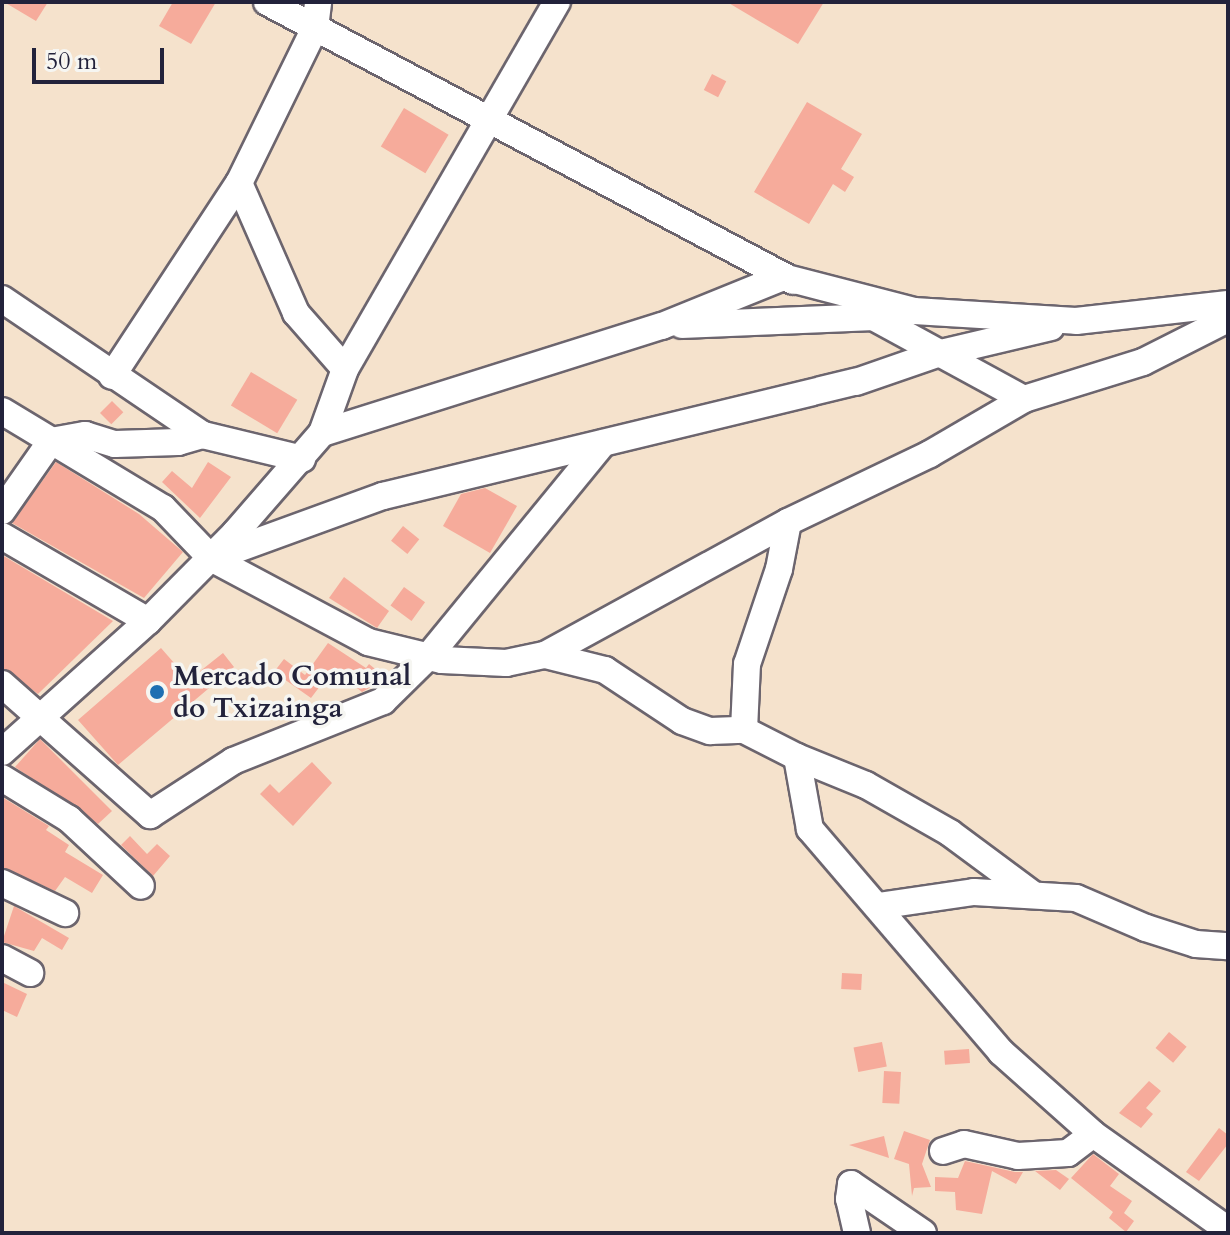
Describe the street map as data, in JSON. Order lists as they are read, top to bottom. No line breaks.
{"places":["Mercado Comunal do Txizainga"],"scale_bar":"50 m"}
